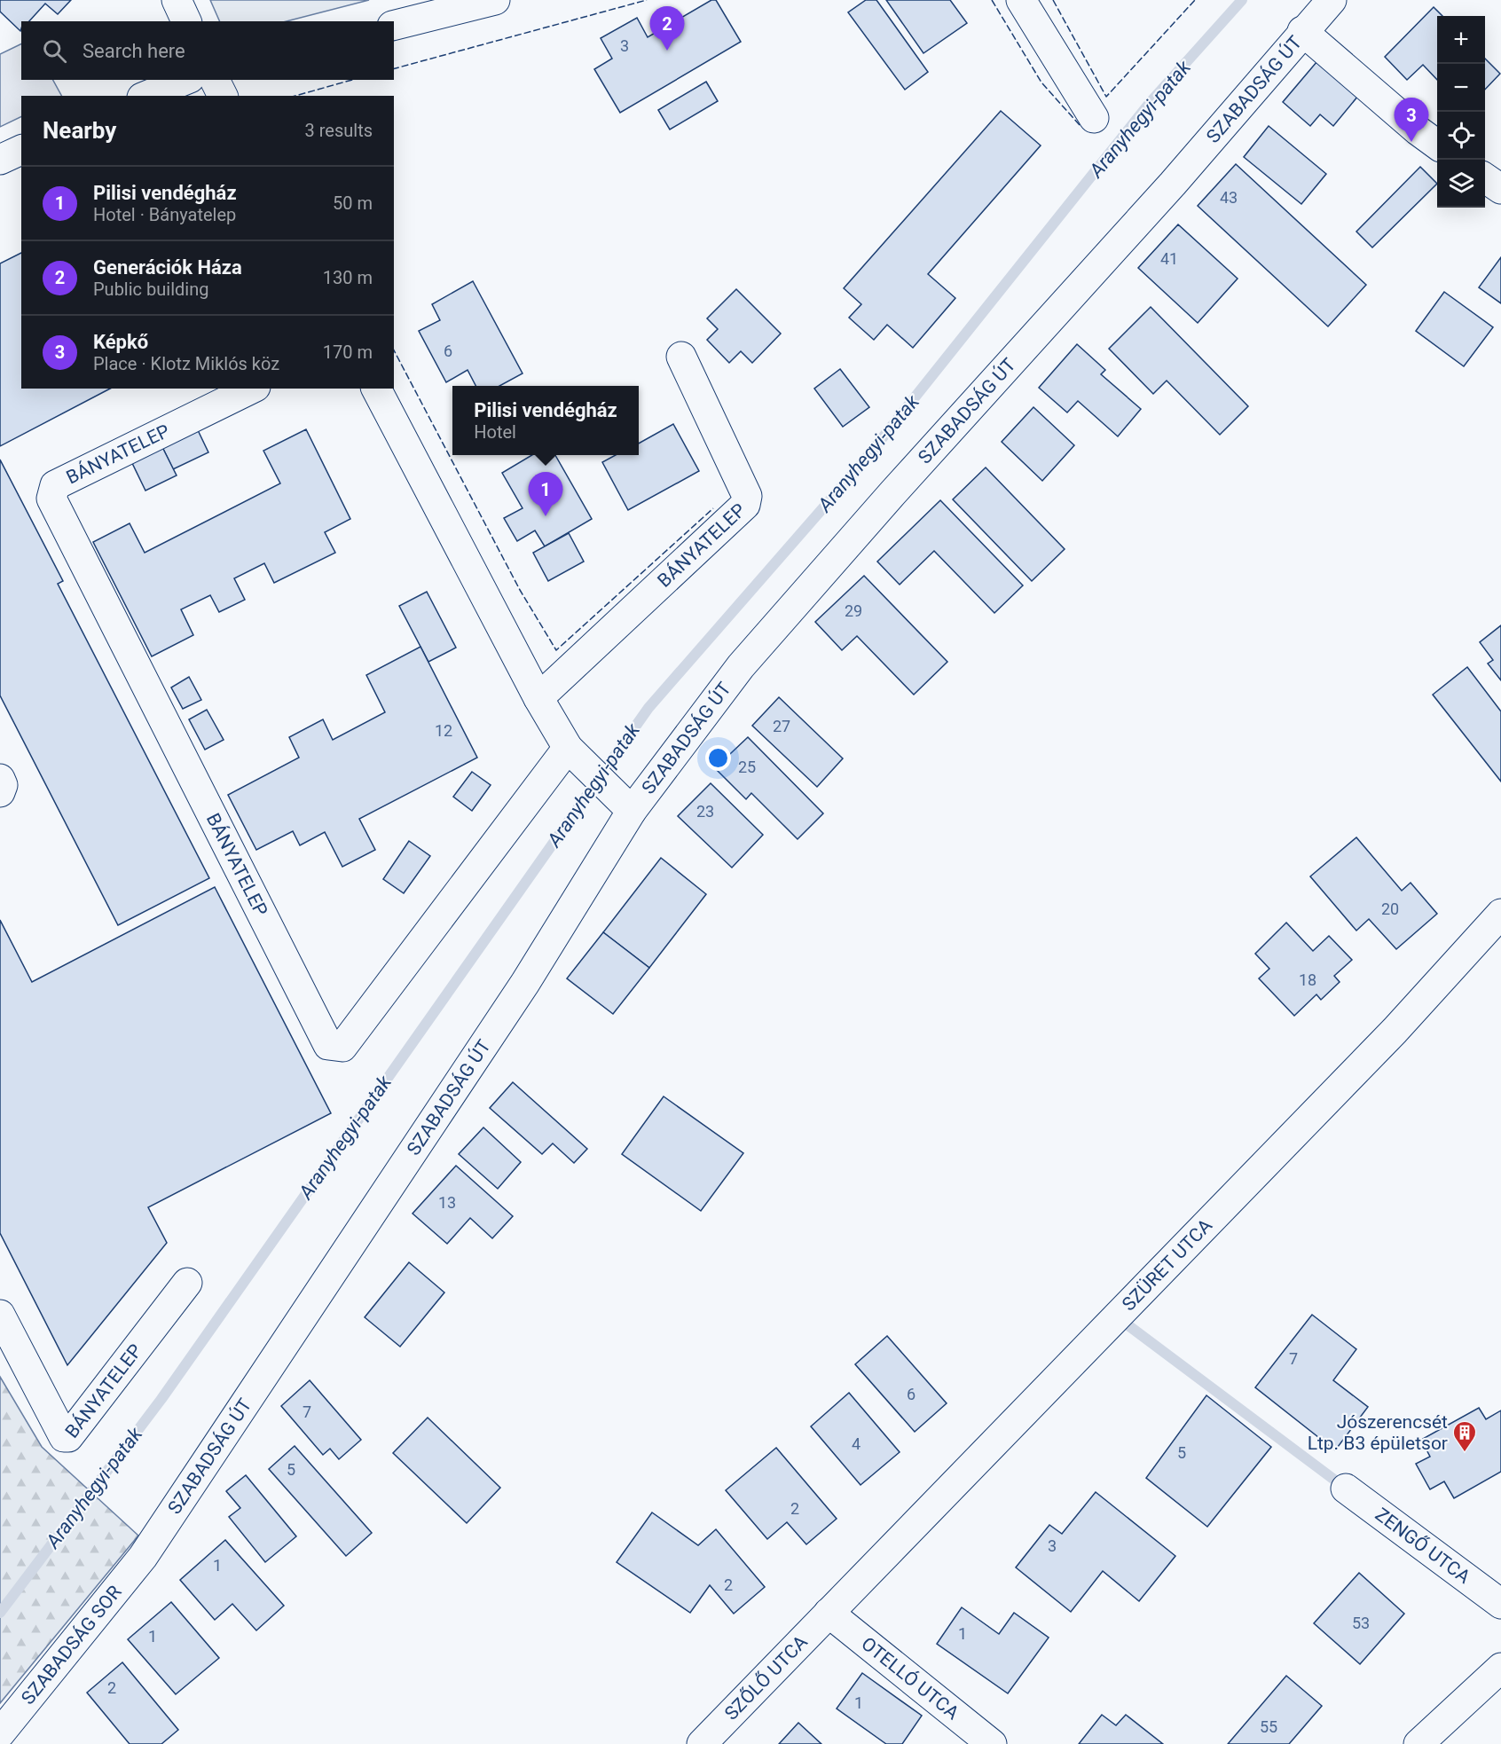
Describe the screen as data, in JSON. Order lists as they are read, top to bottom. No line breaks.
{"streets":{"street":["SZABADSÁG ÚT","BÁNYATELEP","SZÜRET UTCA","ZENGŐ UTCA","SZABADSÁG SOR","SZŐLŐ UTCA","OTELLÓ UTCA"]},"crossings":[["SZABADSÁG ÚT","SZABADSÁG SOR"],["SZÜRET UTCA","SZŐLŐ UTCA"],["SZÜRET UTCA","OTELLÓ UTCA"],["SZŐLŐ UTCA","OTELLÓ UTCA"]],"water":["Aranyhegyi-patak"],"places":{"building":["Jószerencsét Ltp. B3 épületsor"]},"house_numbers":["3","43","41","6","29","27","12","25","23","20","18","13","7","6","7","4","5","5","2","3","1","2","53","1","1","2","1","55"],"page":{"pins":["2","3","1"],"map_buttons":["+","−"],"search":"Search here","heading":["Nearby","3 results"],"list":[{"mark":"1","name":"Pilisi vendégház","note":"Hotel · Bányatelep","value":"50 m"},{"mark":"2","name":"Generációk Háza","note":"Public building","value":"130 m"},{"mark":"3","name":"Képkő","note":"Place · Klotz Miklós köz","value":"170 m"}],"popup":["Pilisi vendégház","Hotel"]}}
